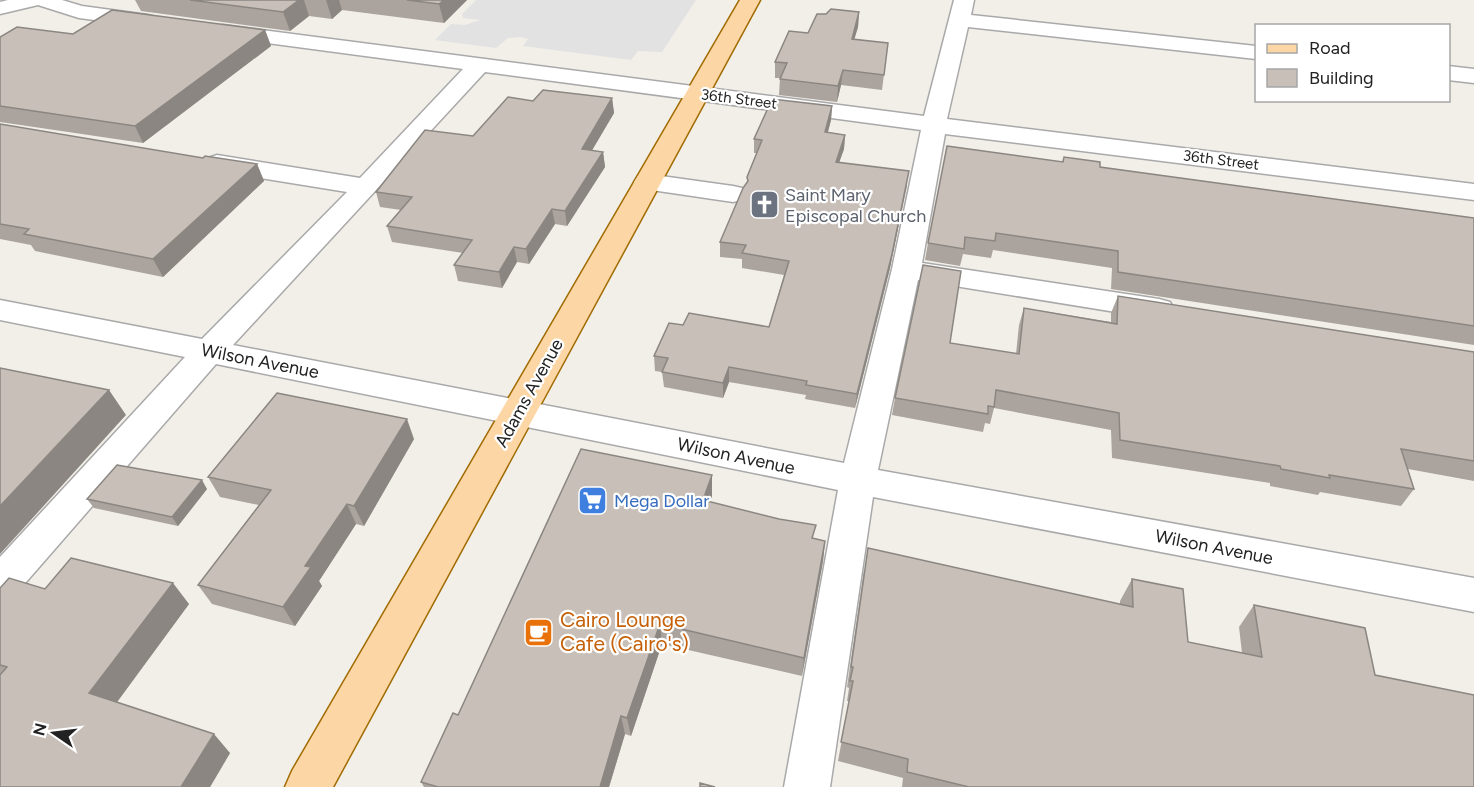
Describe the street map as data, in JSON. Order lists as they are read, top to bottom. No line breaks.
{"streets":{"main road":["Adams Avenue"],"street":["36th Street","Wilson Avenue"]},"crossings":[["36th Street","Adams Avenue"],["Wilson Avenue","Adams Avenue"]],"places":{"church":["Saint Mary Episcopal Church"],"supermarket":["Mega Dollar"],"cafe":["Cairo Lounge Cafe (Cairo's)"]},"legend":["Road","Building"],"north":"left"}
